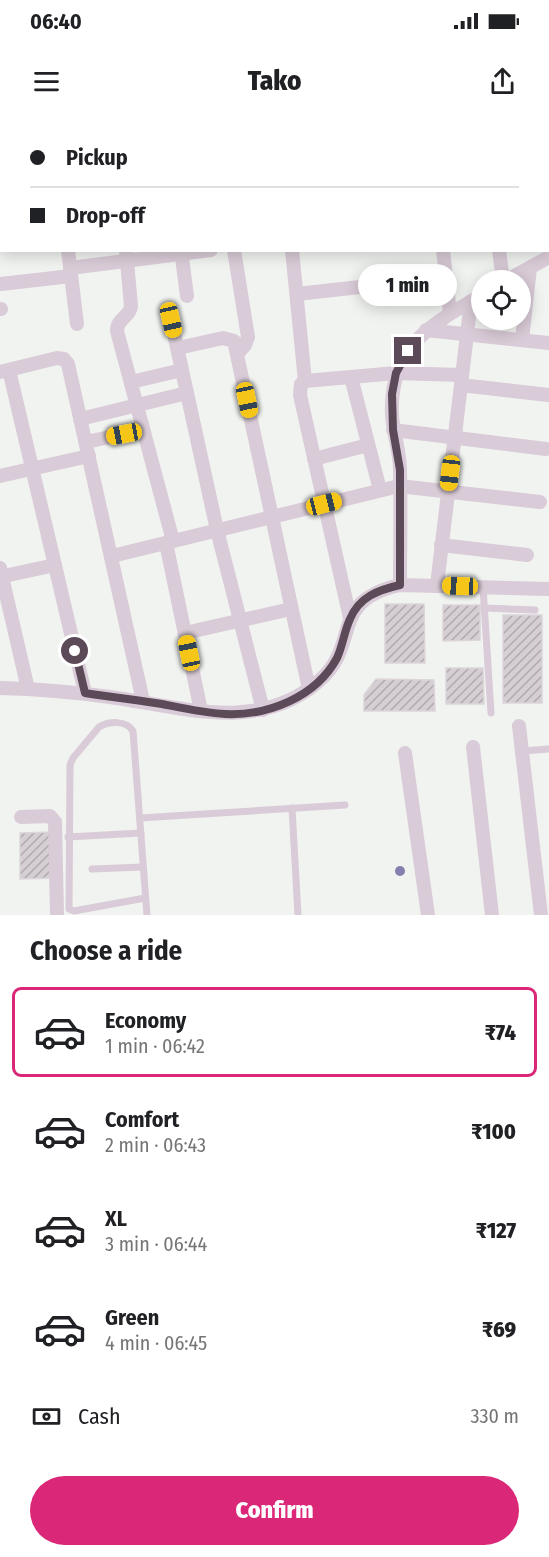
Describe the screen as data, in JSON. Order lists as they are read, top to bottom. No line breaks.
{"page":{"status":"06:40","header":"Tako","banner":["Pickup","Drop-off"],"bubble":"1 min","heading":"Choose a ride","list":[{"name":"Economy","note":"1 min · 06:42","value":"₹74"},{"name":"Comfort","note":"2 min · 06:43","value":"₹100"},{"name":"XL","note":"3 min · 06:44","value":"₹127"},{"name":"Green","note":"4 min · 06:45","value":"₹69"}],"pay":["Cash","330 m"],"buttons":"Confirm"}}
